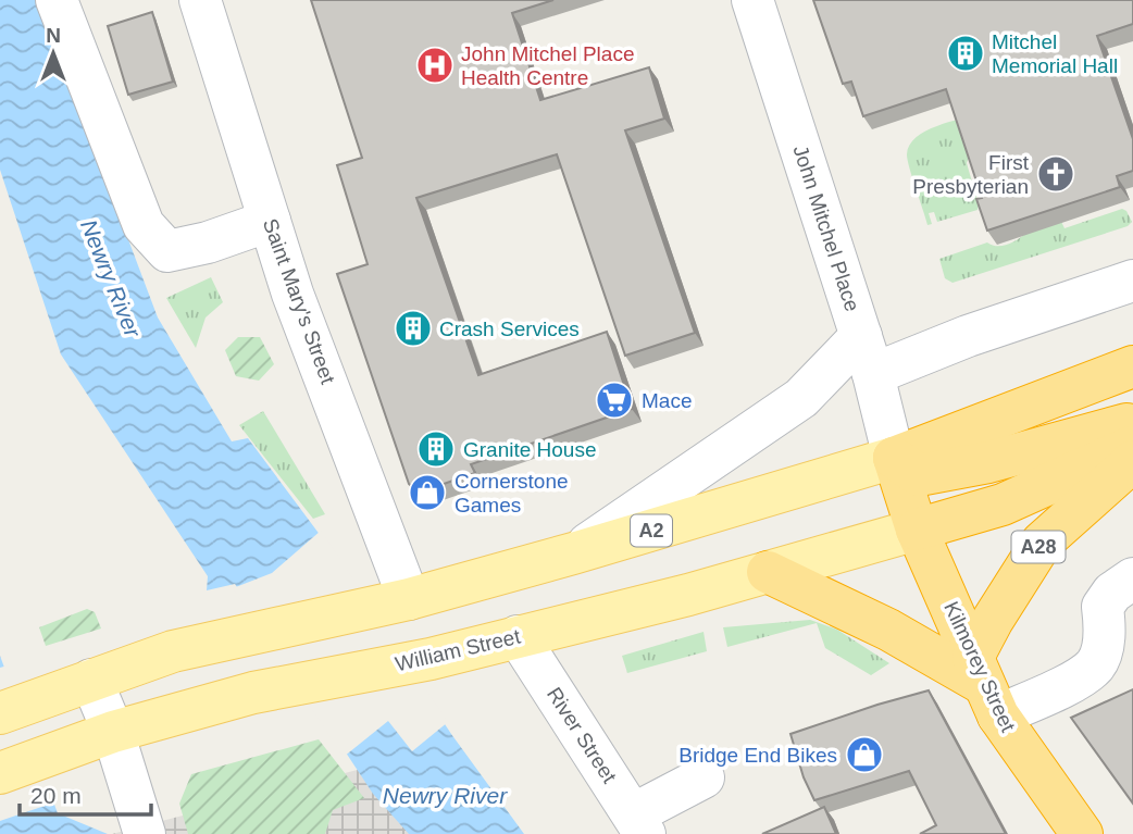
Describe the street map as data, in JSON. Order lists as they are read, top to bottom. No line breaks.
{"streets":{"highway":["A28","Kilmorey Street"],"main road":["A2","William Street"],"street":["John Mitchel Place","Saint Mary's Street","River Street"]},"crossings":[["John Mitchel Place","A2"],["John Mitchel Place","Kilmorey Street"],["Saint Mary's Street","A2"],["A2","Kilmorey Street"],["A28","William Street"],["A28","Kilmorey Street"],["William Street","Kilmorey Street"],["William Street","River Street"]],"water":["Newry River"],"places":{"building":["Mitchel Memorial Hall","Crash Services","Granite House"],"hospital":["John Mitchel Place Health Centre"],"church":["First Presbyterian"],"supermarket":["Mace"],"shop":["Cornerstone Games","Bridge End Bikes"]},"scale_bar":"20 m","north":"top"}
